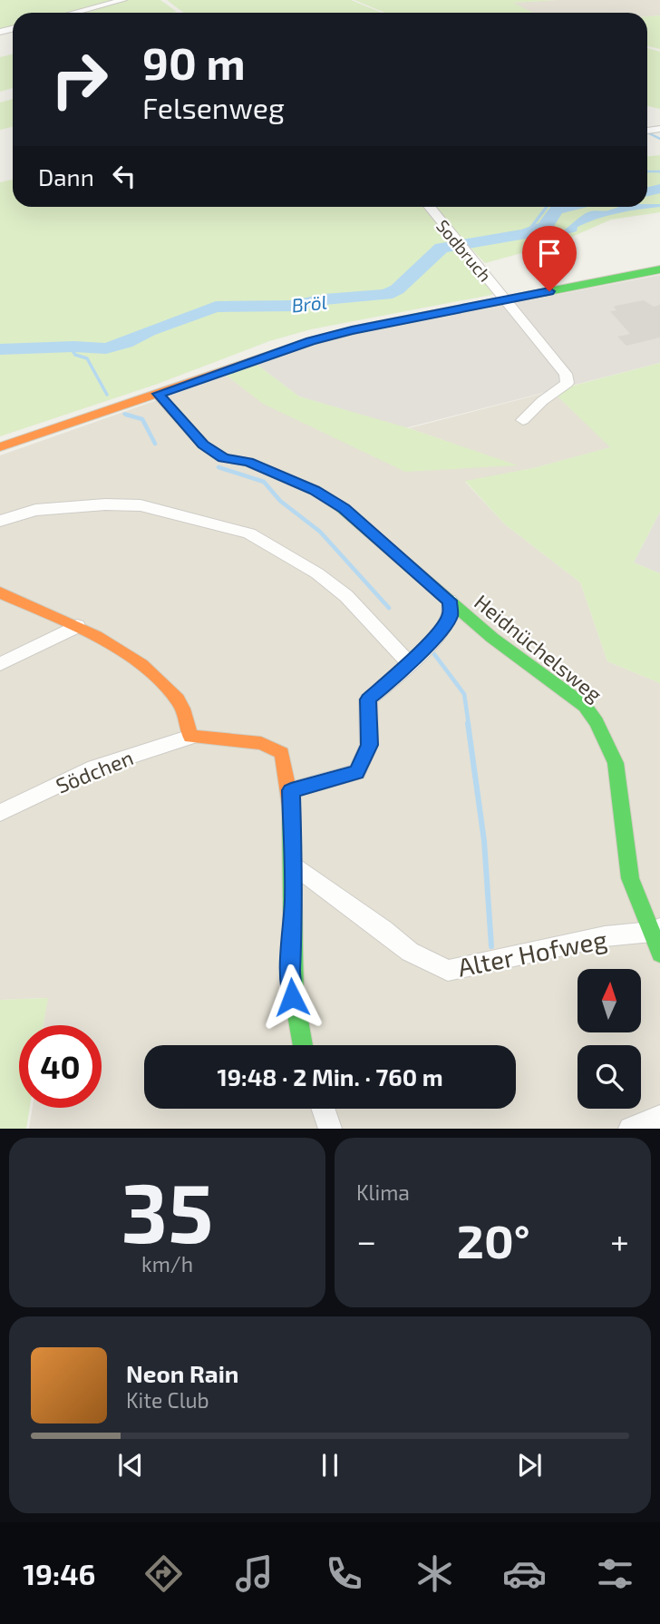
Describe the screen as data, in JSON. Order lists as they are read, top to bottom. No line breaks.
{"streets":{"street":["Sodbruch","Heidnüchelsweg","Södchen","Alter Hofweg"]},"crossings":[["Heidnüchelsweg","Alter Hofweg"]],"water":["Bröl"],"north":"top","page":{"turn":["90 m","Felsenweg"],"then":"Dann","limit":"40","trip":"19:48 · 2 Min. · 760 m","tile":[["35","km/h"],"Klima"],"heat":["−","20°","+"],"song":["Neon Rain","Kite Club"],"tabs":"19:46"}}
